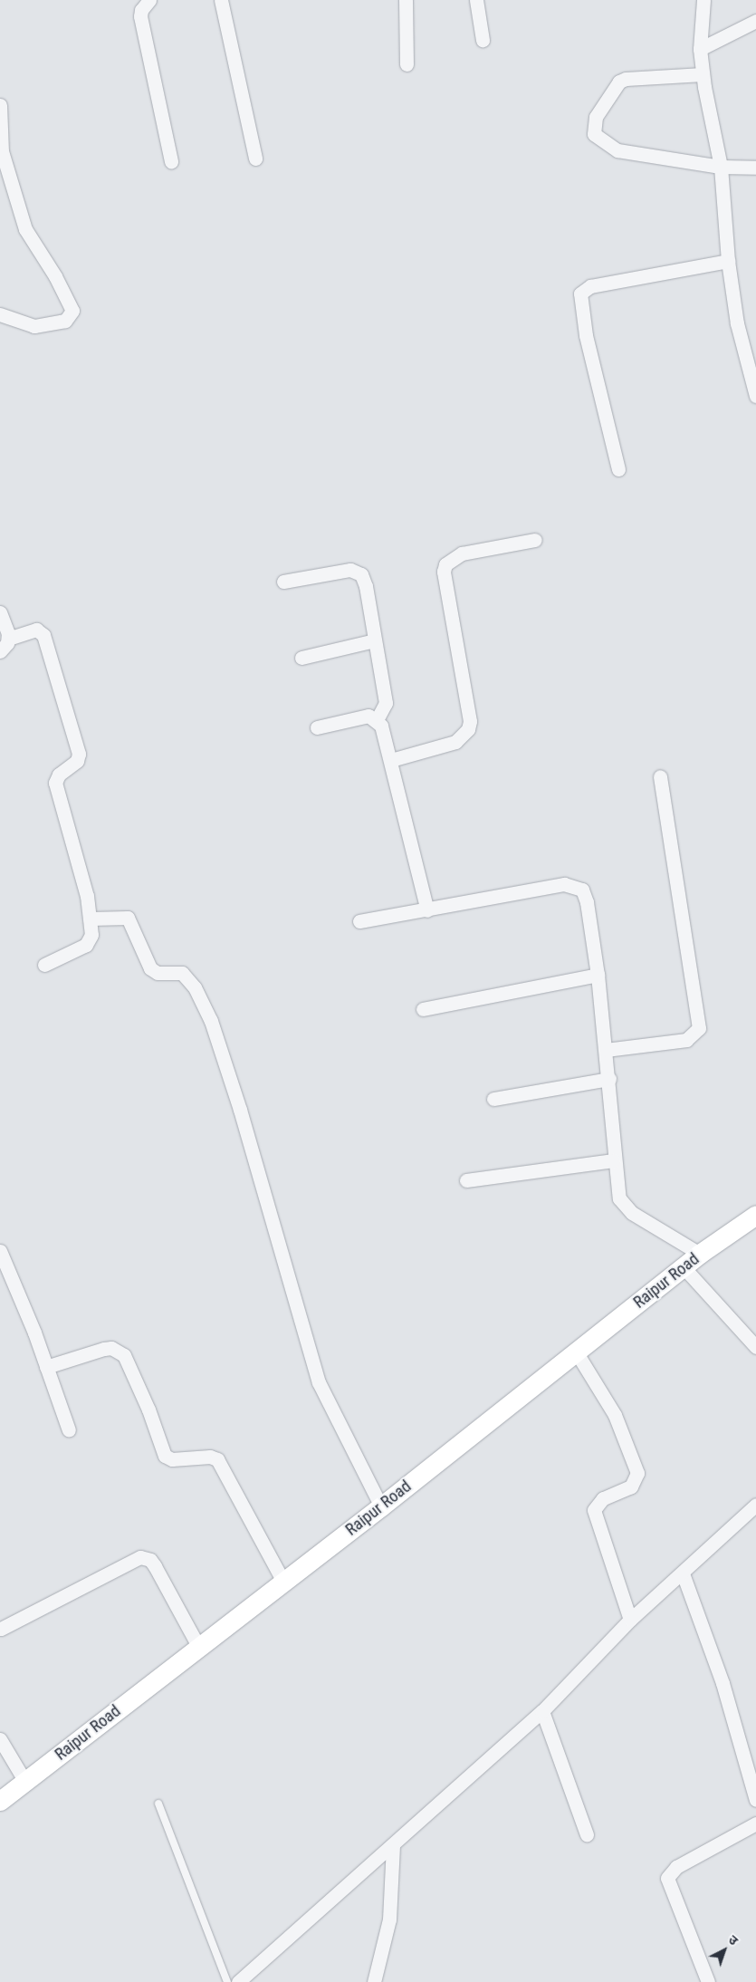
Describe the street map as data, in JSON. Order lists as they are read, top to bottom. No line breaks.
{"streets":{"main road":["Raipur Road"]},"north":"top right"}
